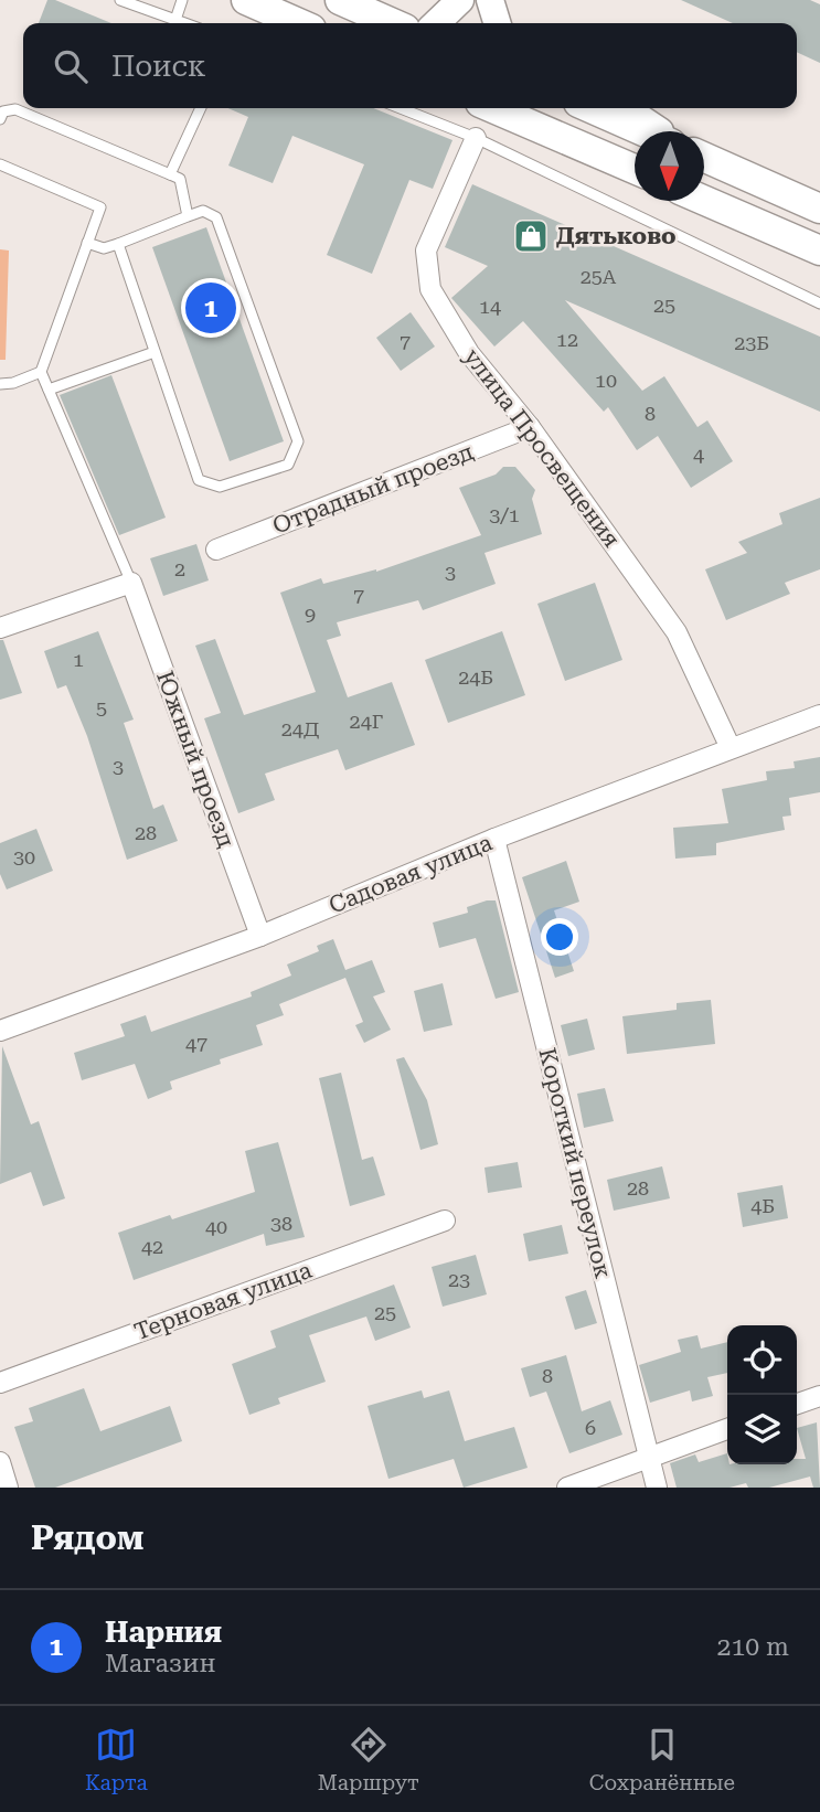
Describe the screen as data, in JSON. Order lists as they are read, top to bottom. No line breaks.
{"streets":{"street":["улица Просвещения","Отрадный проезд","Южный проезд","Садовая улица","Короткий переулок","Терновая улица"]},"crossings":[["улица Просвещения","Отрадный проезд"],["улица Просвещения","Садовая улица"],["Южный проезд","Садовая улица"],["Садовая улица","Короткий переулок"]],"places":{"shop":["Дятьково"]},"house_numbers":["25А","25","14","12","7","23Б","10","8","4","3/1","2","3","7","9","1","24Б","5","24Г","24Д","3","28","30","47","28","4Б","38","40","42","23","25","8","6"],"north":"bottom","page":{"search":"Поиск","pins":"1","heading":"Рядом","list":[{"mark":"1","name":"Нарния","note":"Магазин","value":"210 m"}],"nav":["Карта","Маршрут","Сохранённые"]}}
